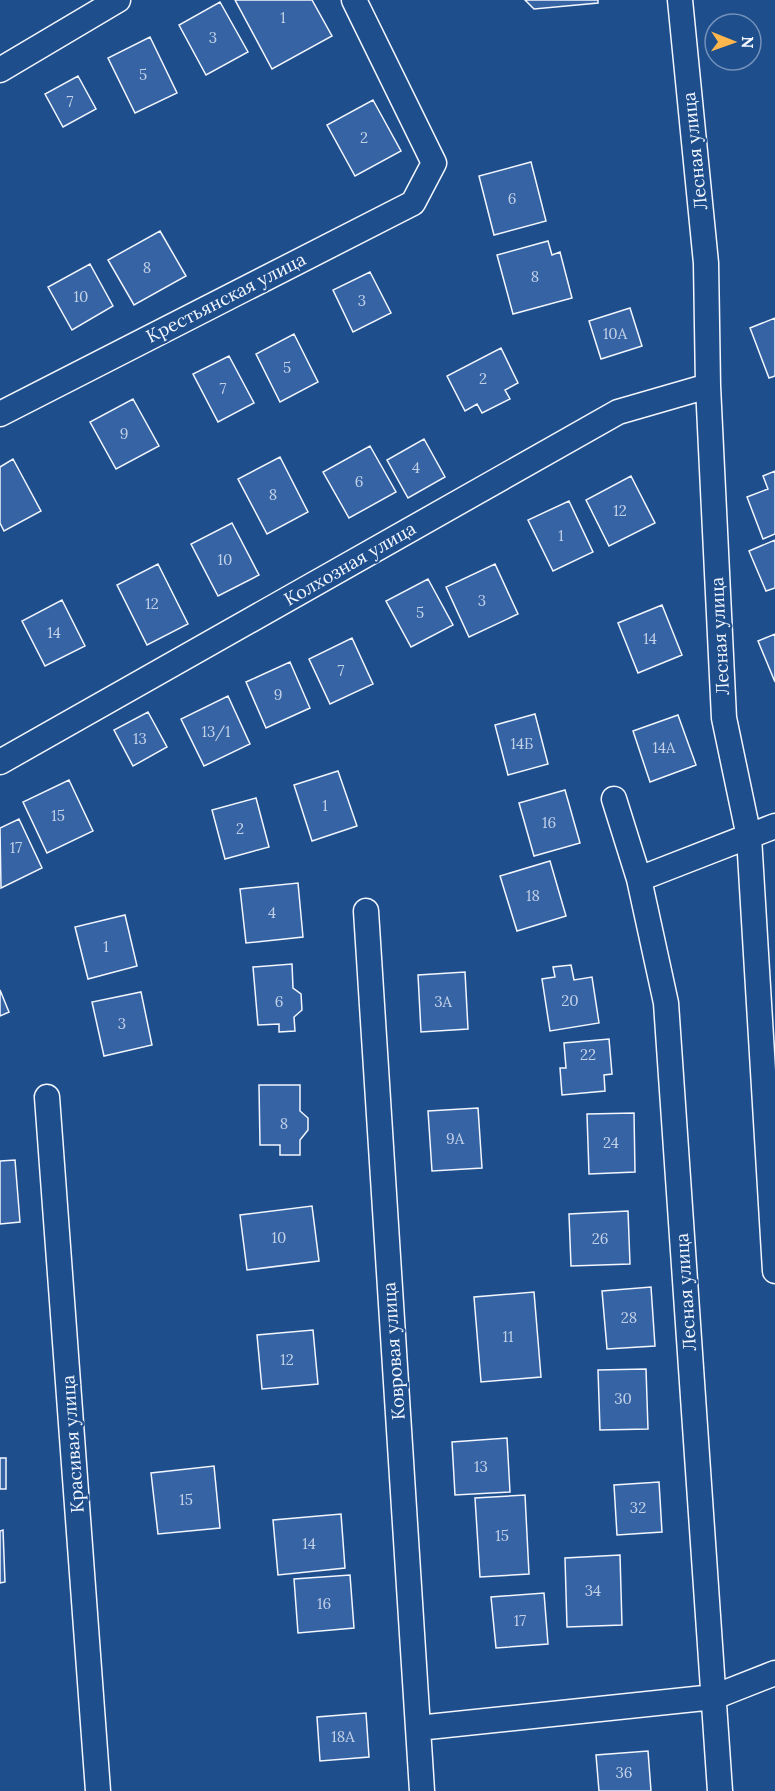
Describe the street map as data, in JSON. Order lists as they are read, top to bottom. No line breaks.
{"streets":{"street":["Лесная улица","Крестьянская улица","Колхозная улица","Ковровая улица","Красивая улица"]},"crossings":[["Лесная улица","Колхозная улица"]],"house_numbers":["1","3","5","7","2","6","8","8","10","3","10А","5","2","7","9","4","6","8","12","1","10","3","12","5","14","14","7","9","13/1","13","14Б","14А","1","15","16","2","17","18","4","1","20","6","3А","3","22","8","9А","24","10","26","28","11","12","30","13","15","32","15","14","34","16","17","18А","36"],"north":"right"}
